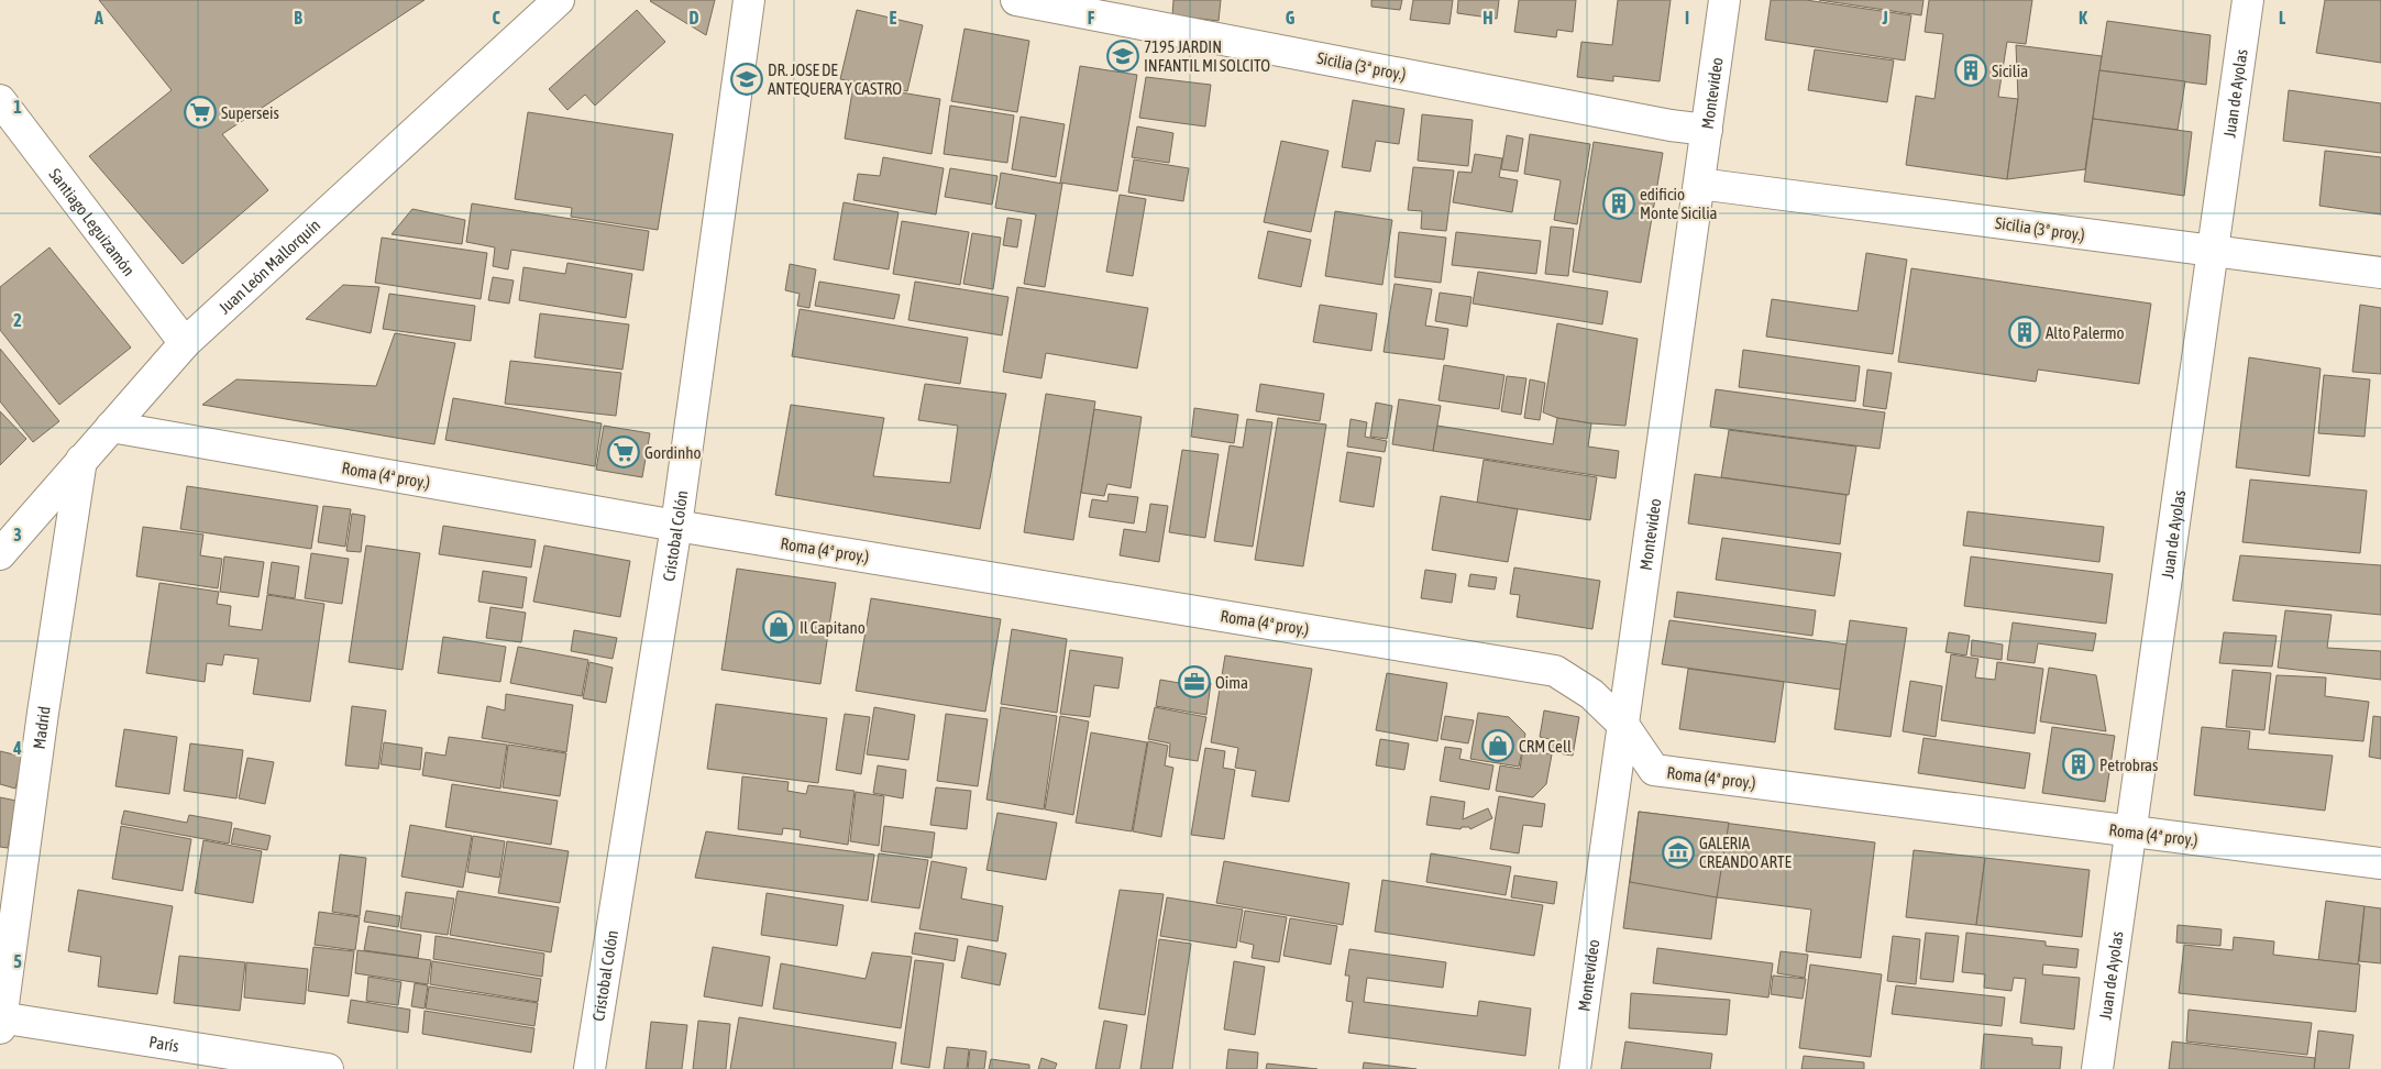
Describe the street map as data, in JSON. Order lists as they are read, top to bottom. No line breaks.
{"streets":{"street":["Sicilia (3ª proy.)","Montevideo","Juan de Ayolas","Santiago Leguizamón","Juan León Mallorquín","Roma (4ª proy.)","Cristobal Colón","Madrid","París"]},"crossings":[["Sicilia (3ª proy.)","Montevideo"],["Sicilia (3ª proy.)","Juan de Ayolas"],["Montevideo","Roma (4ª proy.)"],["Juan de Ayolas","Roma (4ª proy.)"],["Santiago Leguizamón","Juan León Mallorquín"],["Juan León Mallorquín","Roma (4ª proy.)"],["Juan León Mallorquín","Madrid"],["Roma (4ª proy.)","Cristobal Colón"],["Madrid","París"]],"places":{"school or university":["7195 JARDIN INFANTIL MI SOLCITO","DR. JOSE DE ANTEQUERA Y CASTRO"],"building":["Sicilia","edificio Monte Sicilia","Alto Palermo","Petrobras"],"supermarket":["Superseis","Gordinho"],"shop":["Il Capitano","CRM Cell"],"office":["Oima"],"museum":["GALERIA CREANDO ARTE"]},"grid":{"columns":["A","B","C","D","E","F","G","H","I","J","K","L"],"rows":["1","2","3","4","5"]}}
